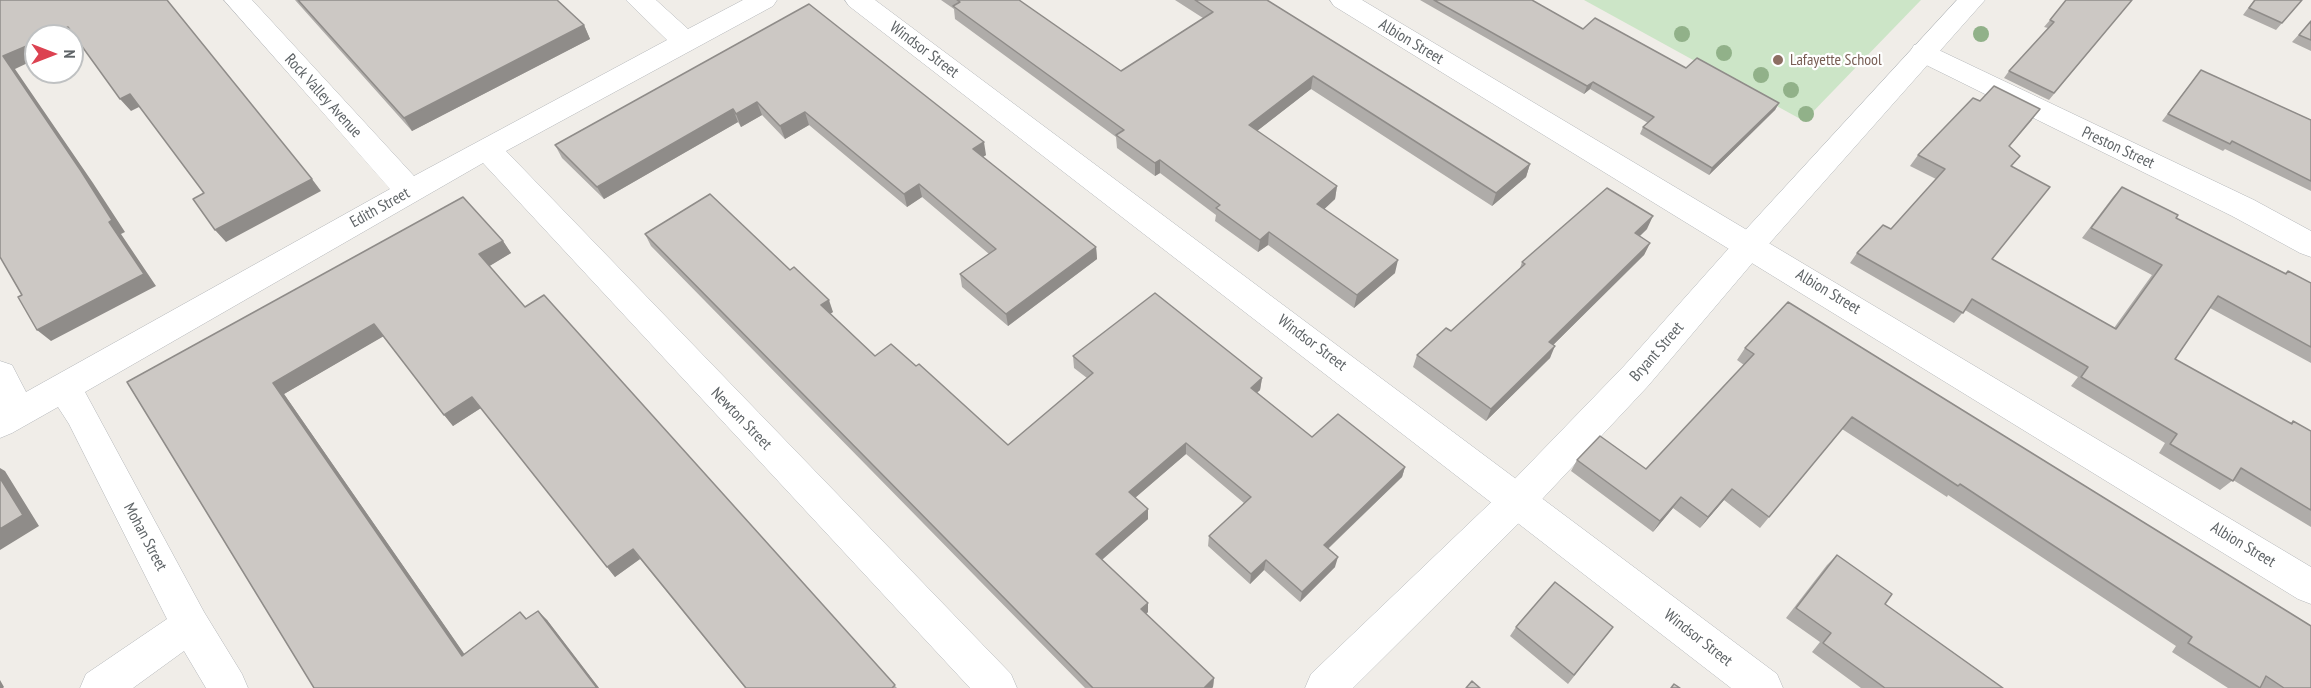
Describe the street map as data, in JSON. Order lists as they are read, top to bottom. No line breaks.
{"streets":{"street":["Albion Street","Windsor Street","Rock Valley Avenue","Preston Street","Edith Street","Bryant Street","Newton Street","Mohan Street"]},"crossings":[["Albion Street","Bryant Street"],["Windsor Street","Bryant Street"],["Rock Valley Avenue","Edith Street"],["Preston Street","Bryant Street"],["Edith Street","Newton Street"],["Edith Street","Mohan Street"]],"places":["Lafayette School"],"north":"right"}
